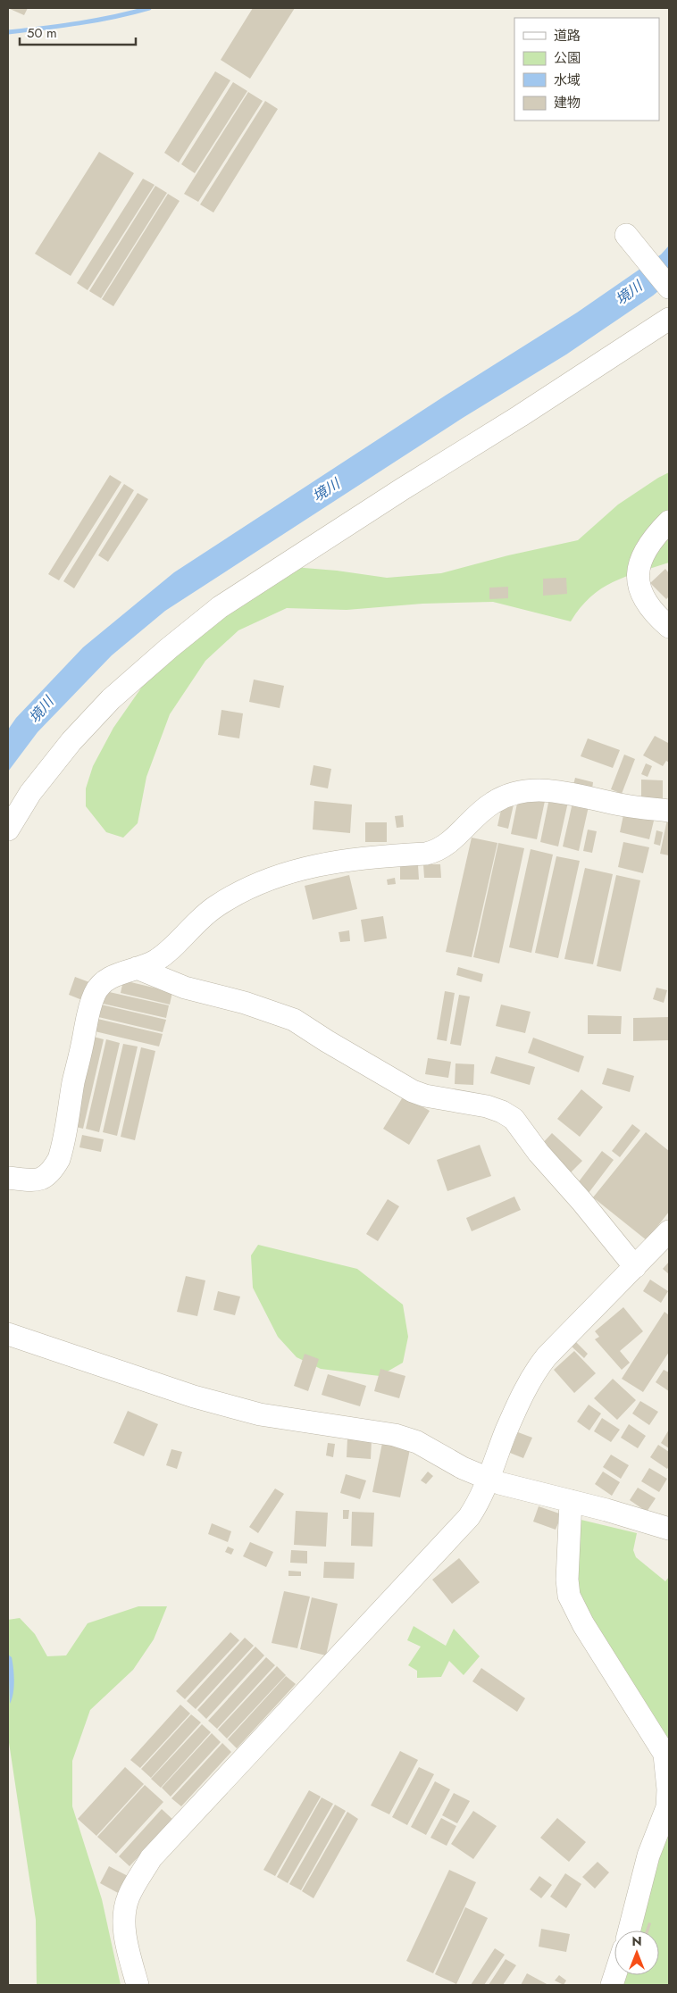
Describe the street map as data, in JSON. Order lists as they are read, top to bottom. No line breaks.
{"water":["境川"],"legend":["道路","公園","水域","建物"],"scale_bar":"50 m","north":"top"}
